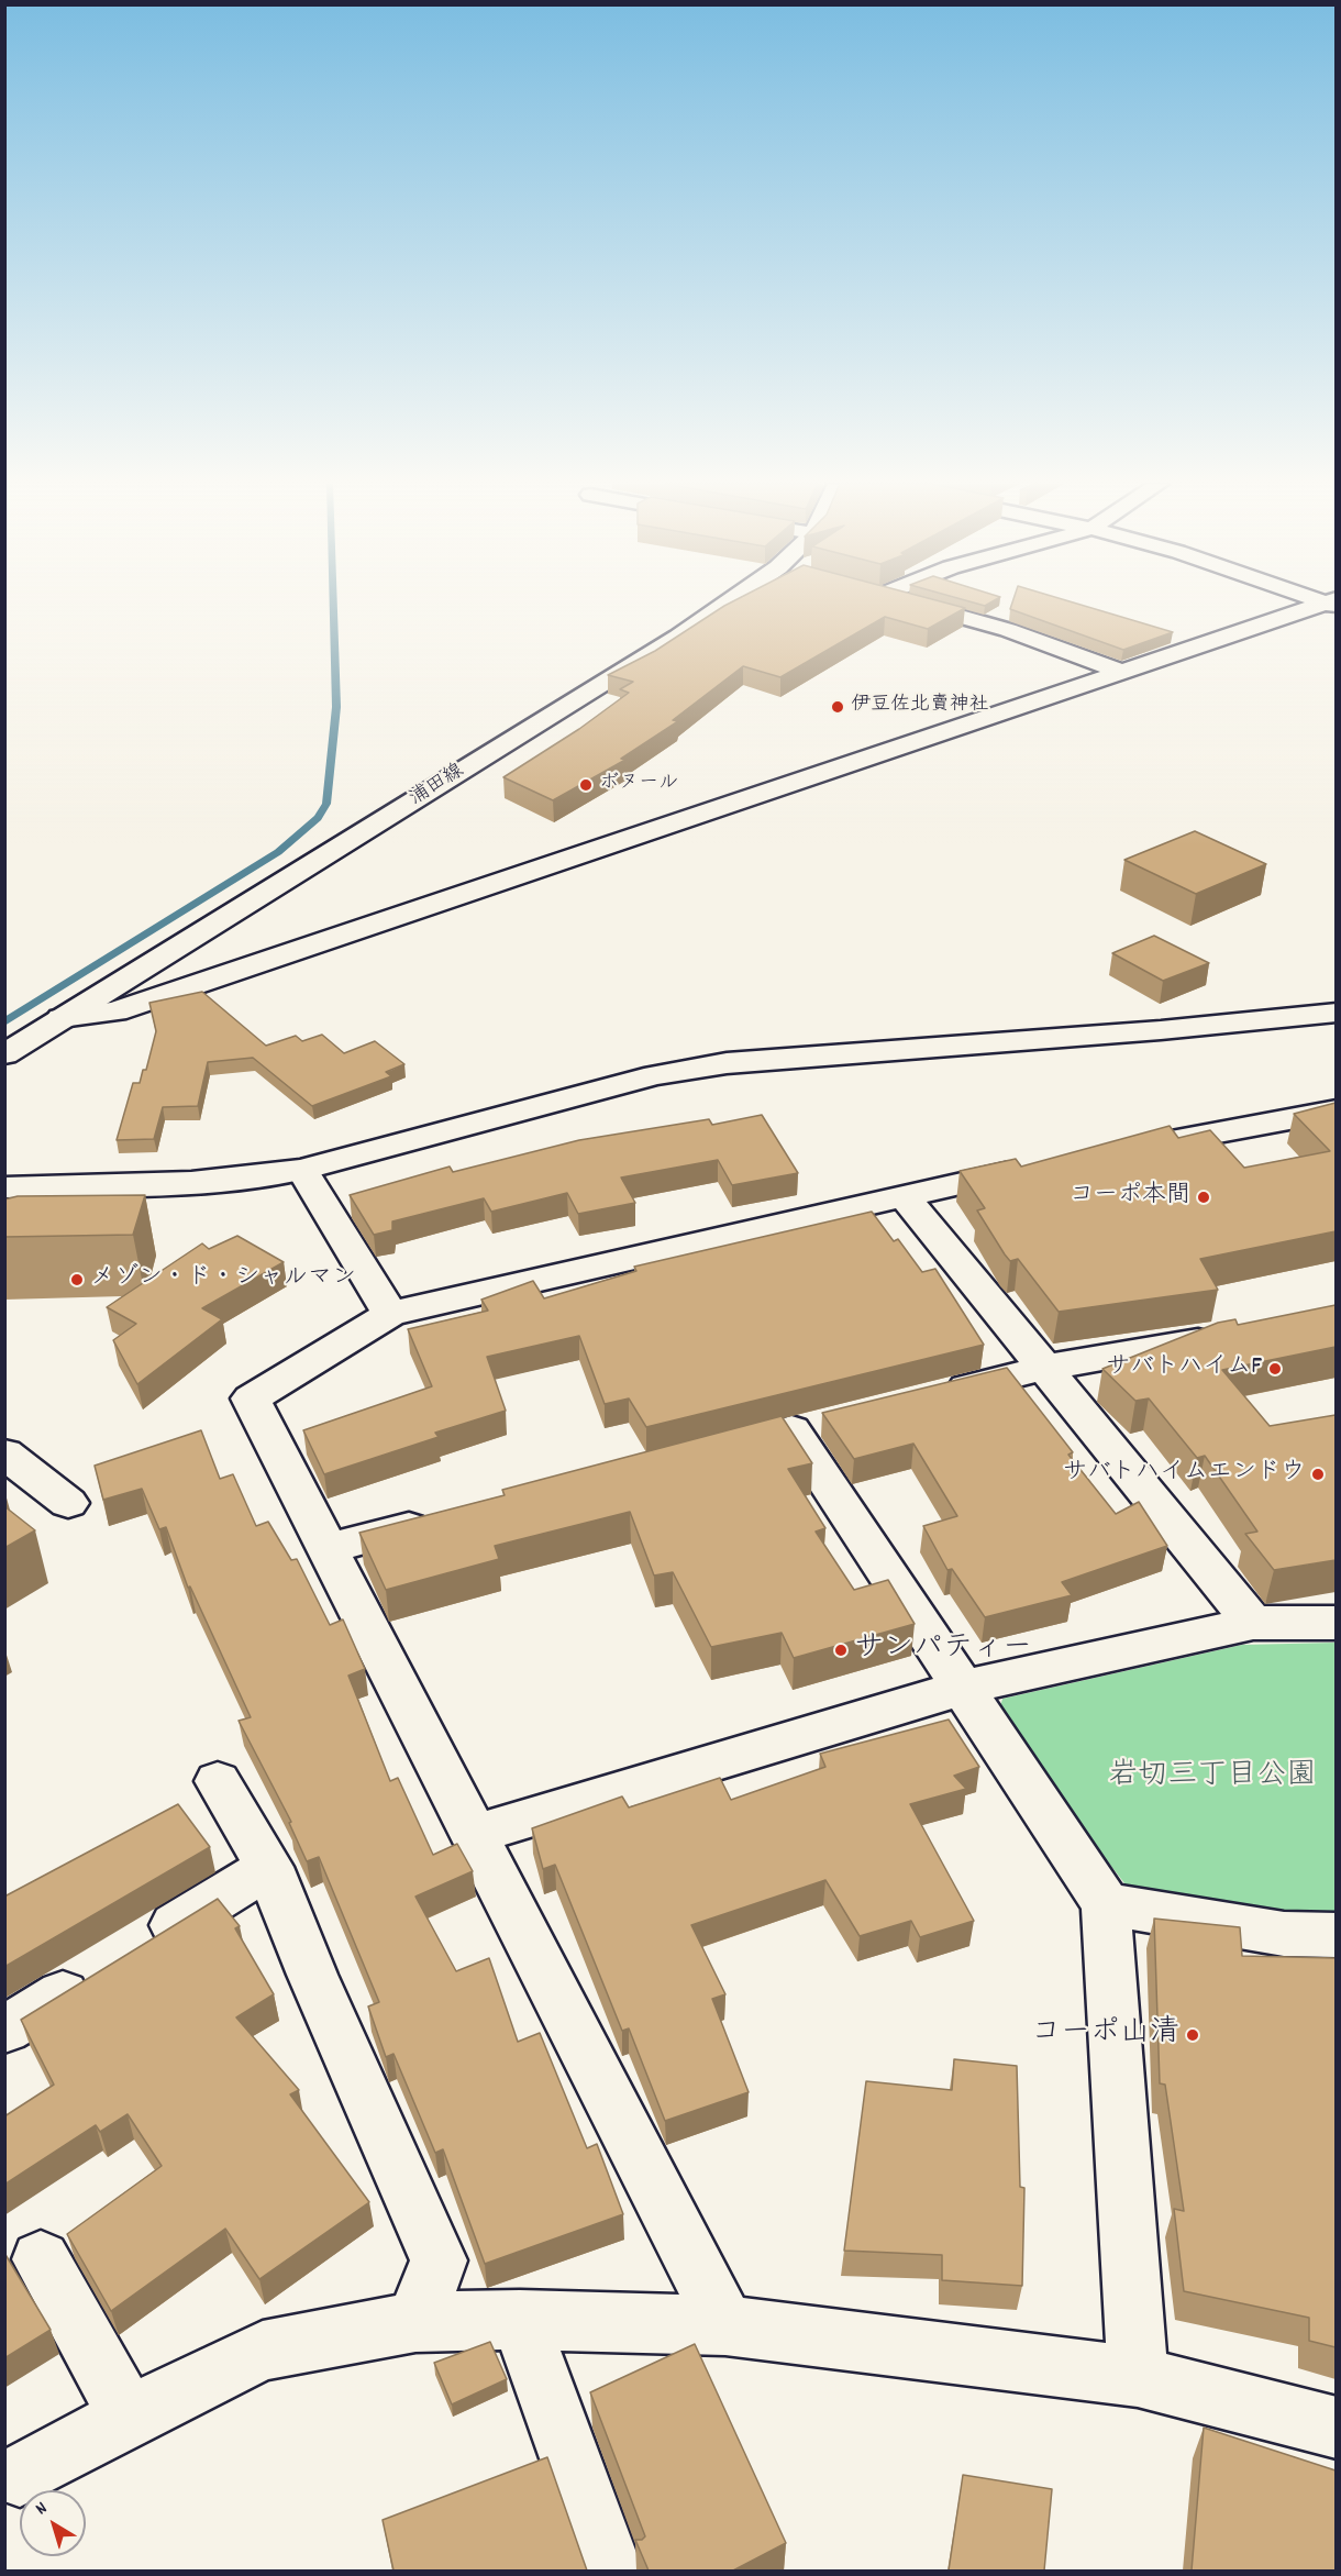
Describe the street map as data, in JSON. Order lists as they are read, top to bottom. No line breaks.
{"streets":{"street":["浦田線"]},"parks":["岩切三丁目公園"],"places":["伊豆佐北賣神社","ボヌール","コーポ本間","メゾン・ド・シャルマン","サバトハイムF","サバトハイムエンドウ","サンパティー","コーポ山清"],"north":"top left"}
